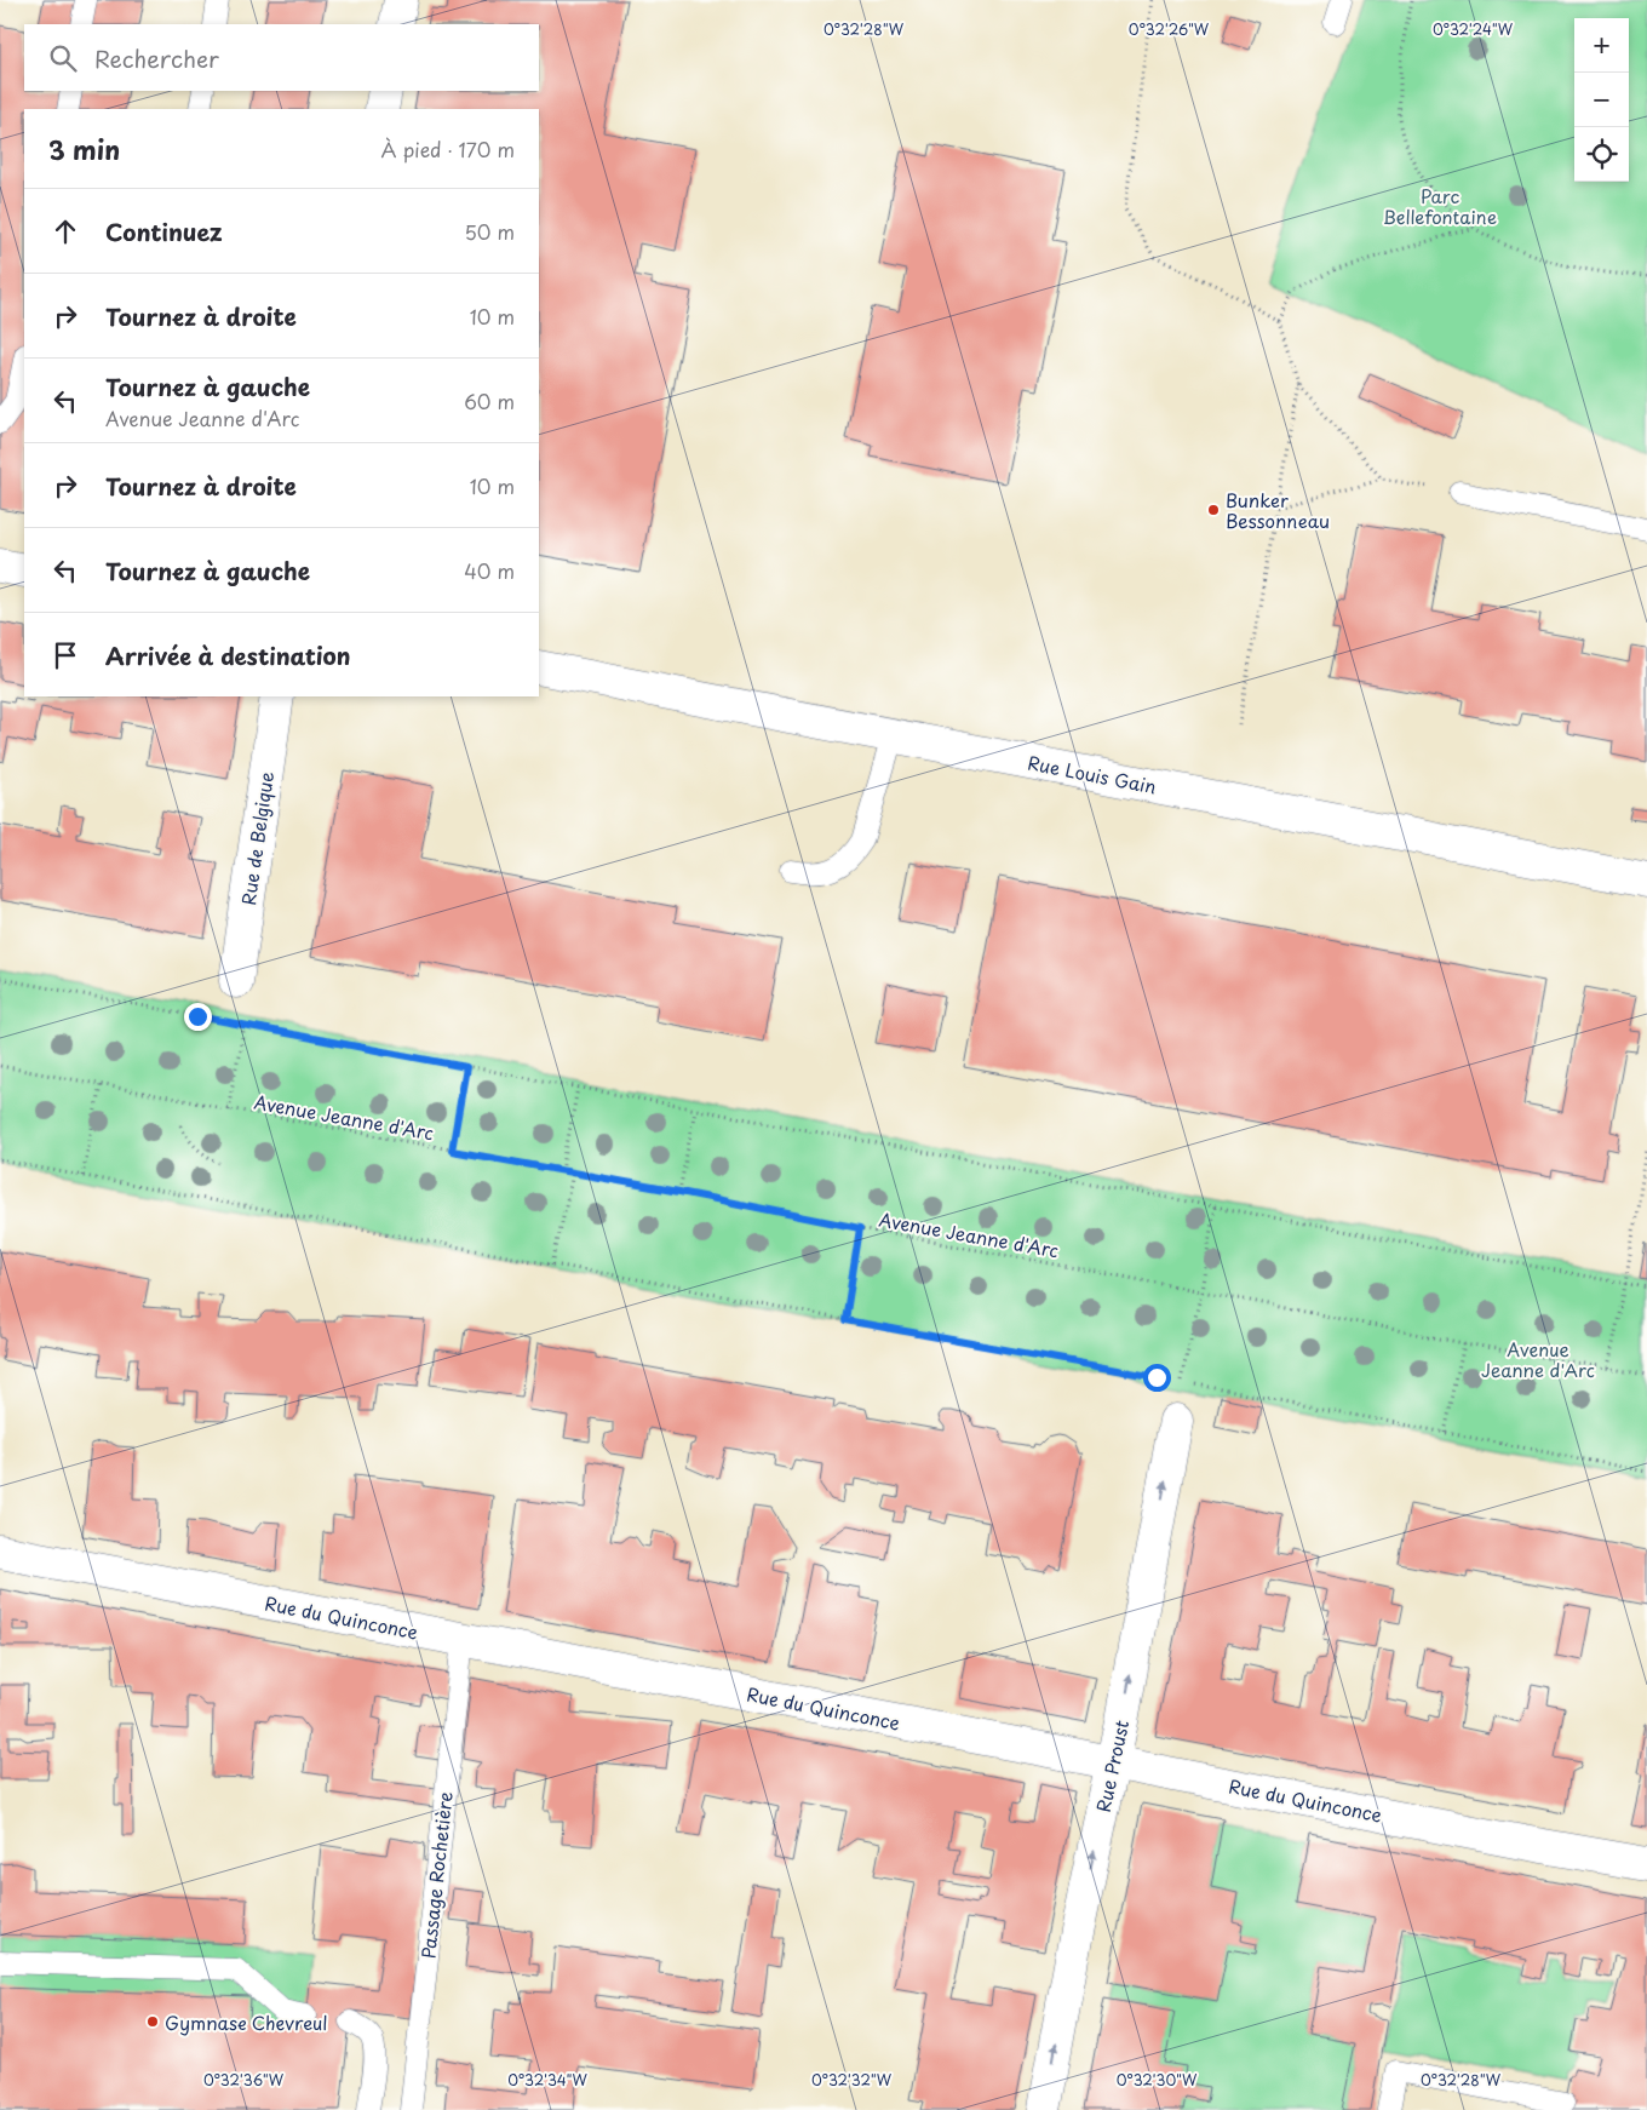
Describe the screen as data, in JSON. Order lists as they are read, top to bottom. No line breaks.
{"streets":{"street":["Rue Louis Gain","Rue de Belgique","Rue du Quinconce","Rue Proust"],"lane":["Passage Rochetière"],"path":["Avenue Jeanne d'Arc"]},"crossings":[["Rue du Quinconce","Rue Proust"],["Rue du Quinconce","Passage Rochetière"]],"one_way":["Rue Proust"],"parks":["Parc Bellefontaine","Avenue Jeanne d'Arc"],"places":["Bunker Bessonneau","Gymnase Chevreul"],"page":{"map_buttons":["+","−"],"search":"Rechercher","heading":["3 min","À pied · 170 m"],"list":[["Continuez","50 m"],["Tournez à droite","10 m"],["Tournez à gauche","Avenue Jeanne d'Arc","60 m"],["Tournez à droite","10 m"],["Tournez à gauche","40 m"],"Arrivée à destination"]},"coordinates":["0°32'28\"W","0°32'26\"W","0°32'24\"W","0°32'36\"W","0°32'34\"W","0°32'32\"W","0°32'30\"W"]}
